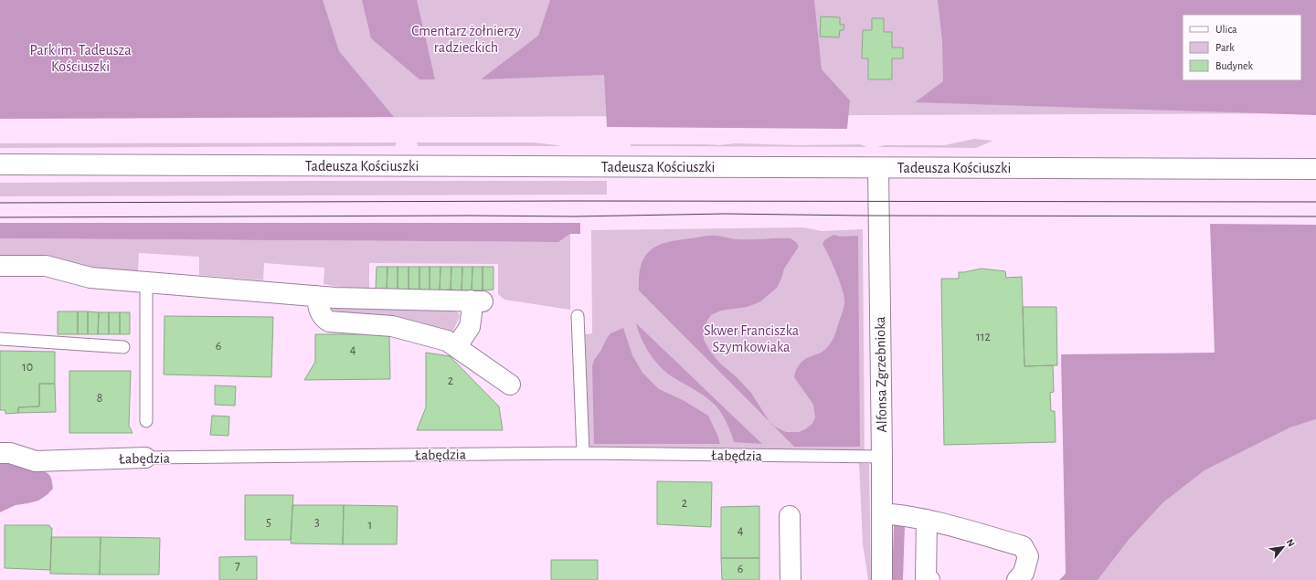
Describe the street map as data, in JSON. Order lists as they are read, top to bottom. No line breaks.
{"streets":{"street":["Tadeusza Kościuszki","Alfonsa Zgrzebnioka","Łabędzia"]},"crossings":[["Tadeusza Kościuszki","Alfonsa Zgrzebnioka"],["Alfonsa Zgrzebnioka","Łabędzia"]],"parks":["Cmentarz żołnierzy radzieckich","Park im. Tadeusza Kościuszki","Skwer Franciszka Szymkowiaka"],"house_numbers":["112","6","4","10","2","8","2","5","3","1","4","7","6"],"legend":["Ulica","Park","Budynek"],"north":"top right"}
